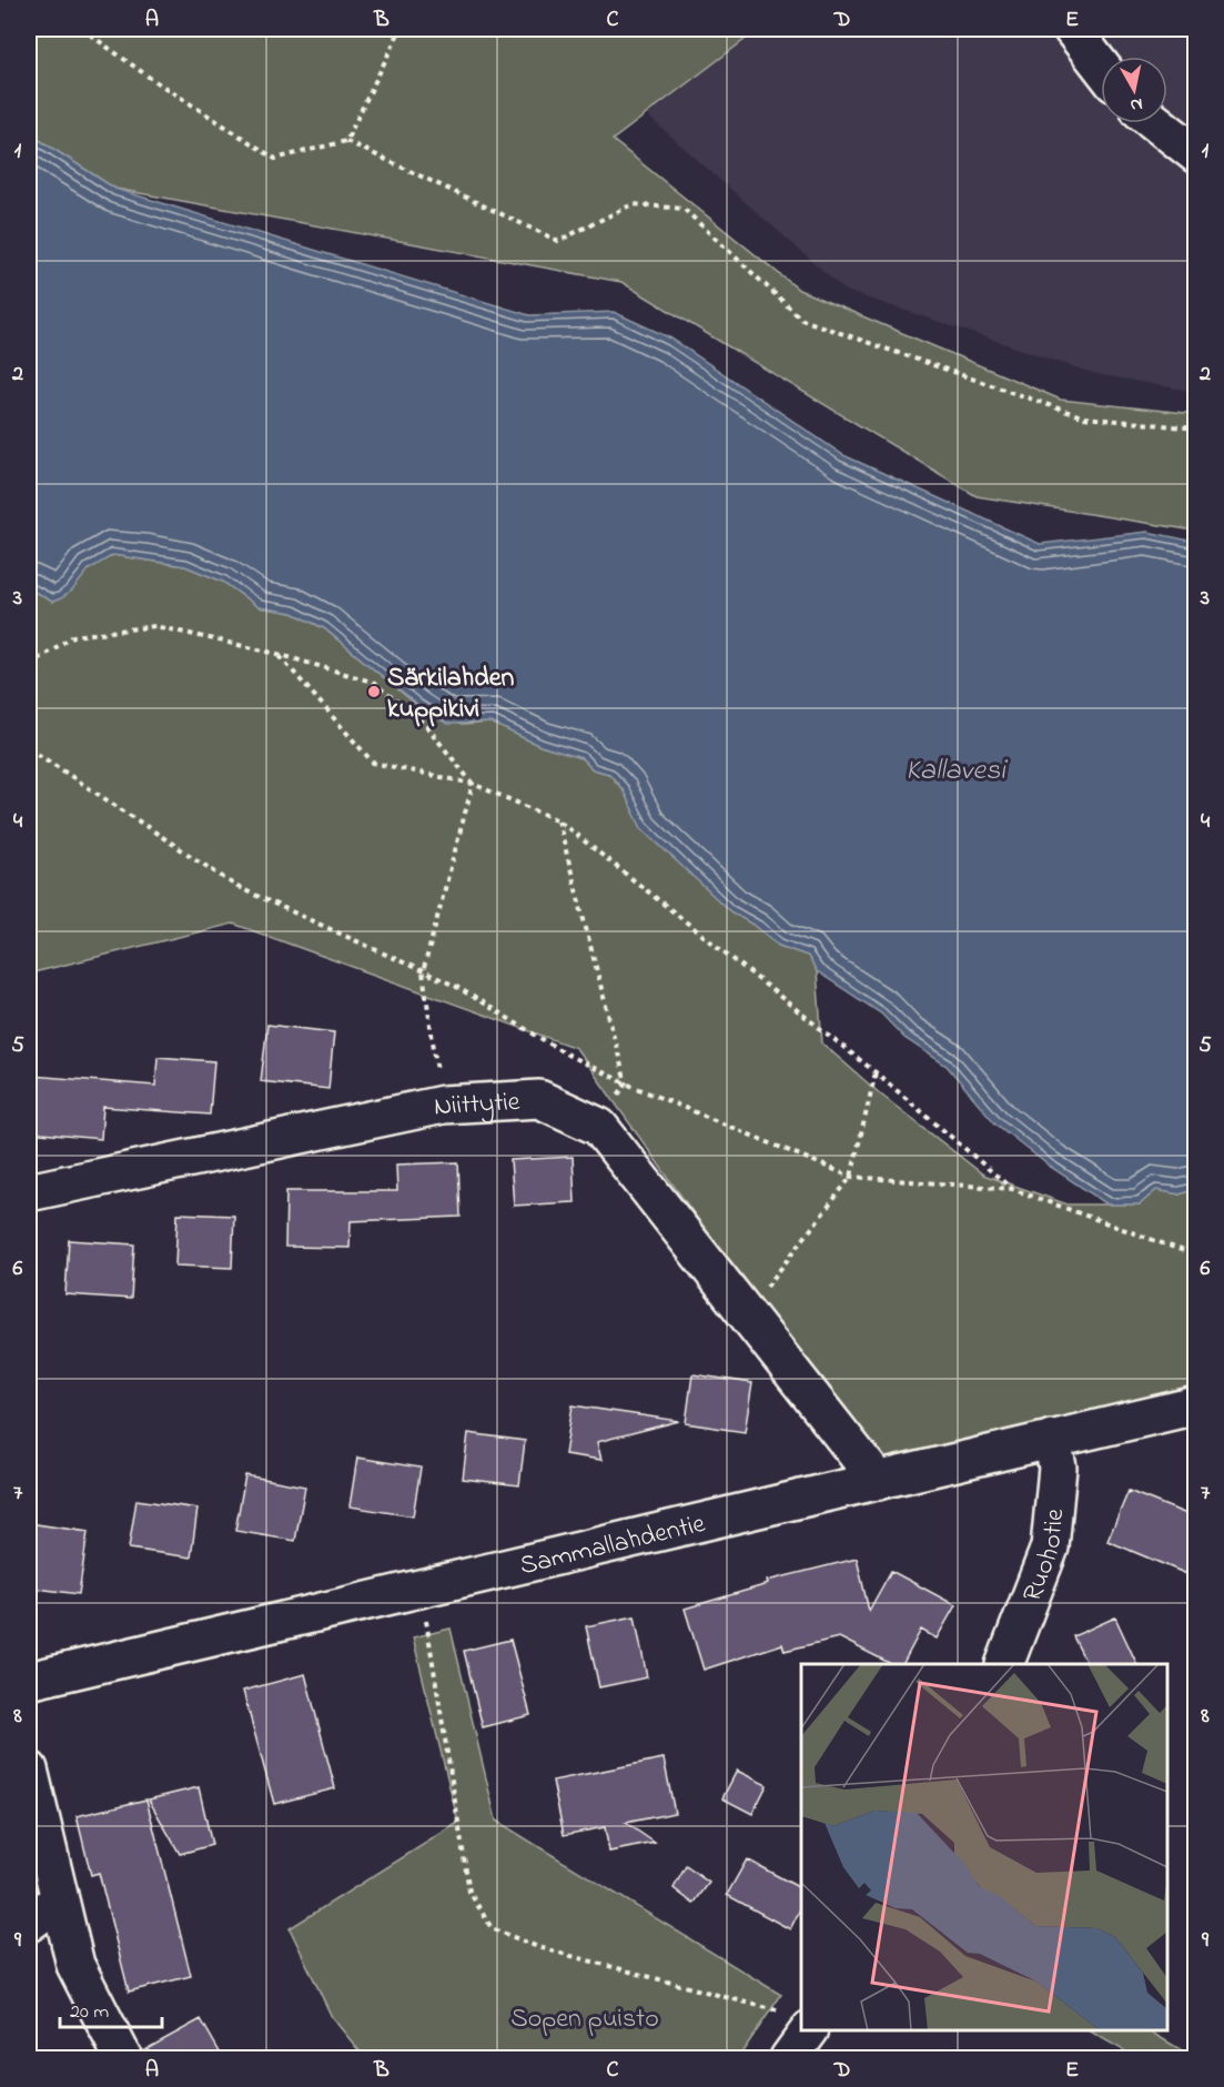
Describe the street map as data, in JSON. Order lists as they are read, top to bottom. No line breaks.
{"streets":{"street":["Niittytie","Sammallahdentie","Ruohotie"]},"crossings":[["Niittytie","Sammallahdentie"],["Sammallahdentie","Ruohotie"]],"water":["Kallavesi"],"parks":["Sopen puisto"],"places":["Särkilahden kuppikivi"],"scale_bar":"20 m","north":"bottom","grid":{"columns":["A","B","C","D","E"],"rows":["1","2","3","4","5","6","7","8","9"]}}
